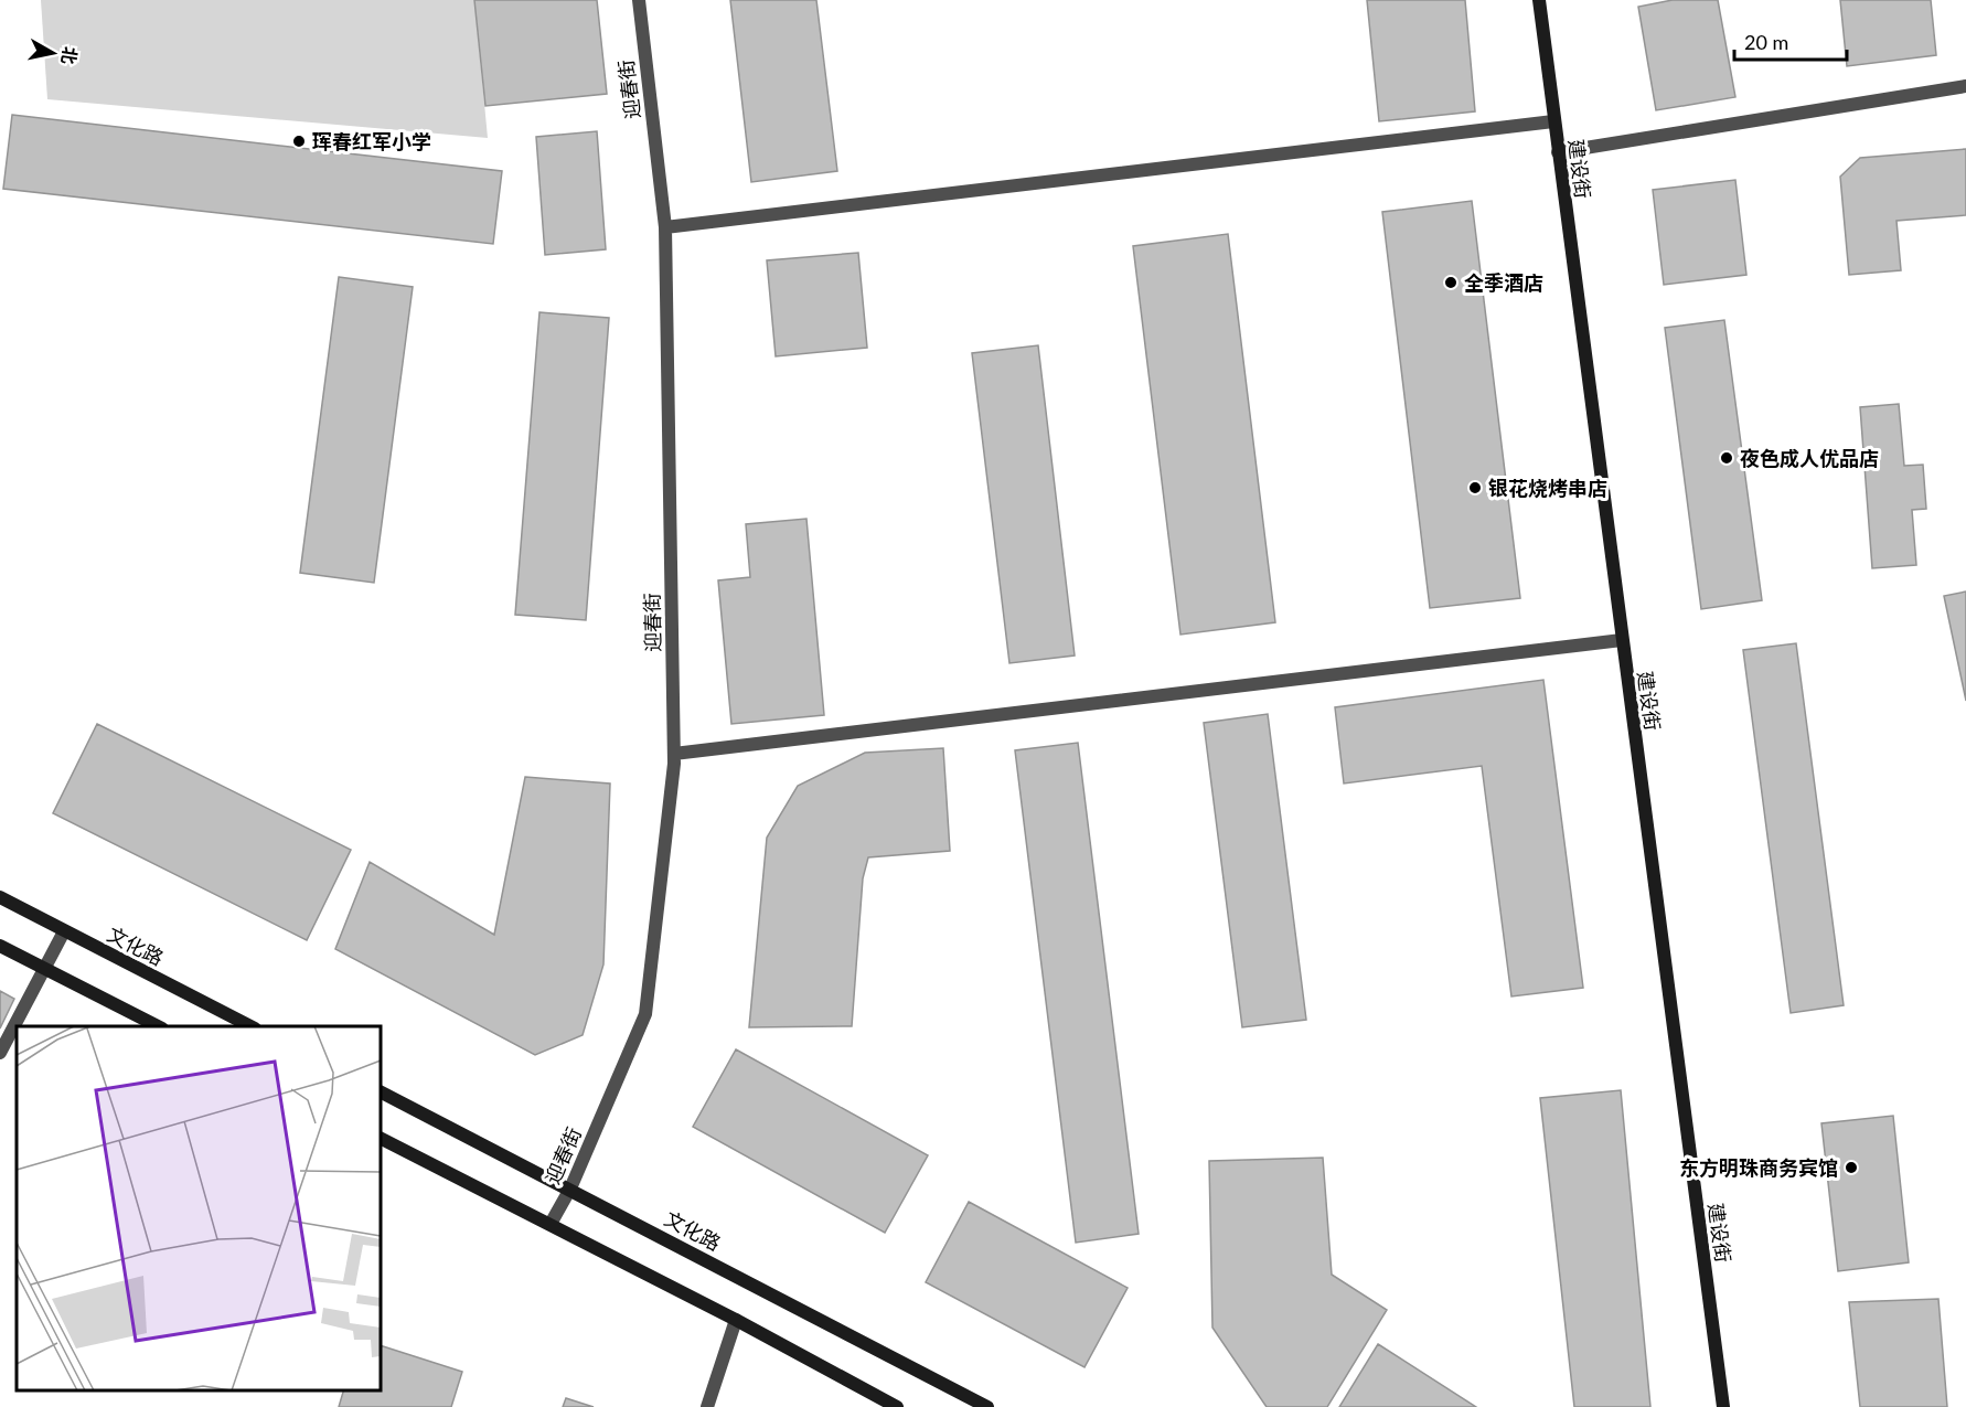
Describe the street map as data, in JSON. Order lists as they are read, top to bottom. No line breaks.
{"streets":{"main road":["建设街","文化路"],"street":["迎春街"]},"crossings":[["迎春街","文化路"]],"places":["珲春红军小学","全季酒店","夜色成人优品店","银花烧烤串店","东方明珠商务宾馆"],"scale_bar":"20 m","north":"right"}
